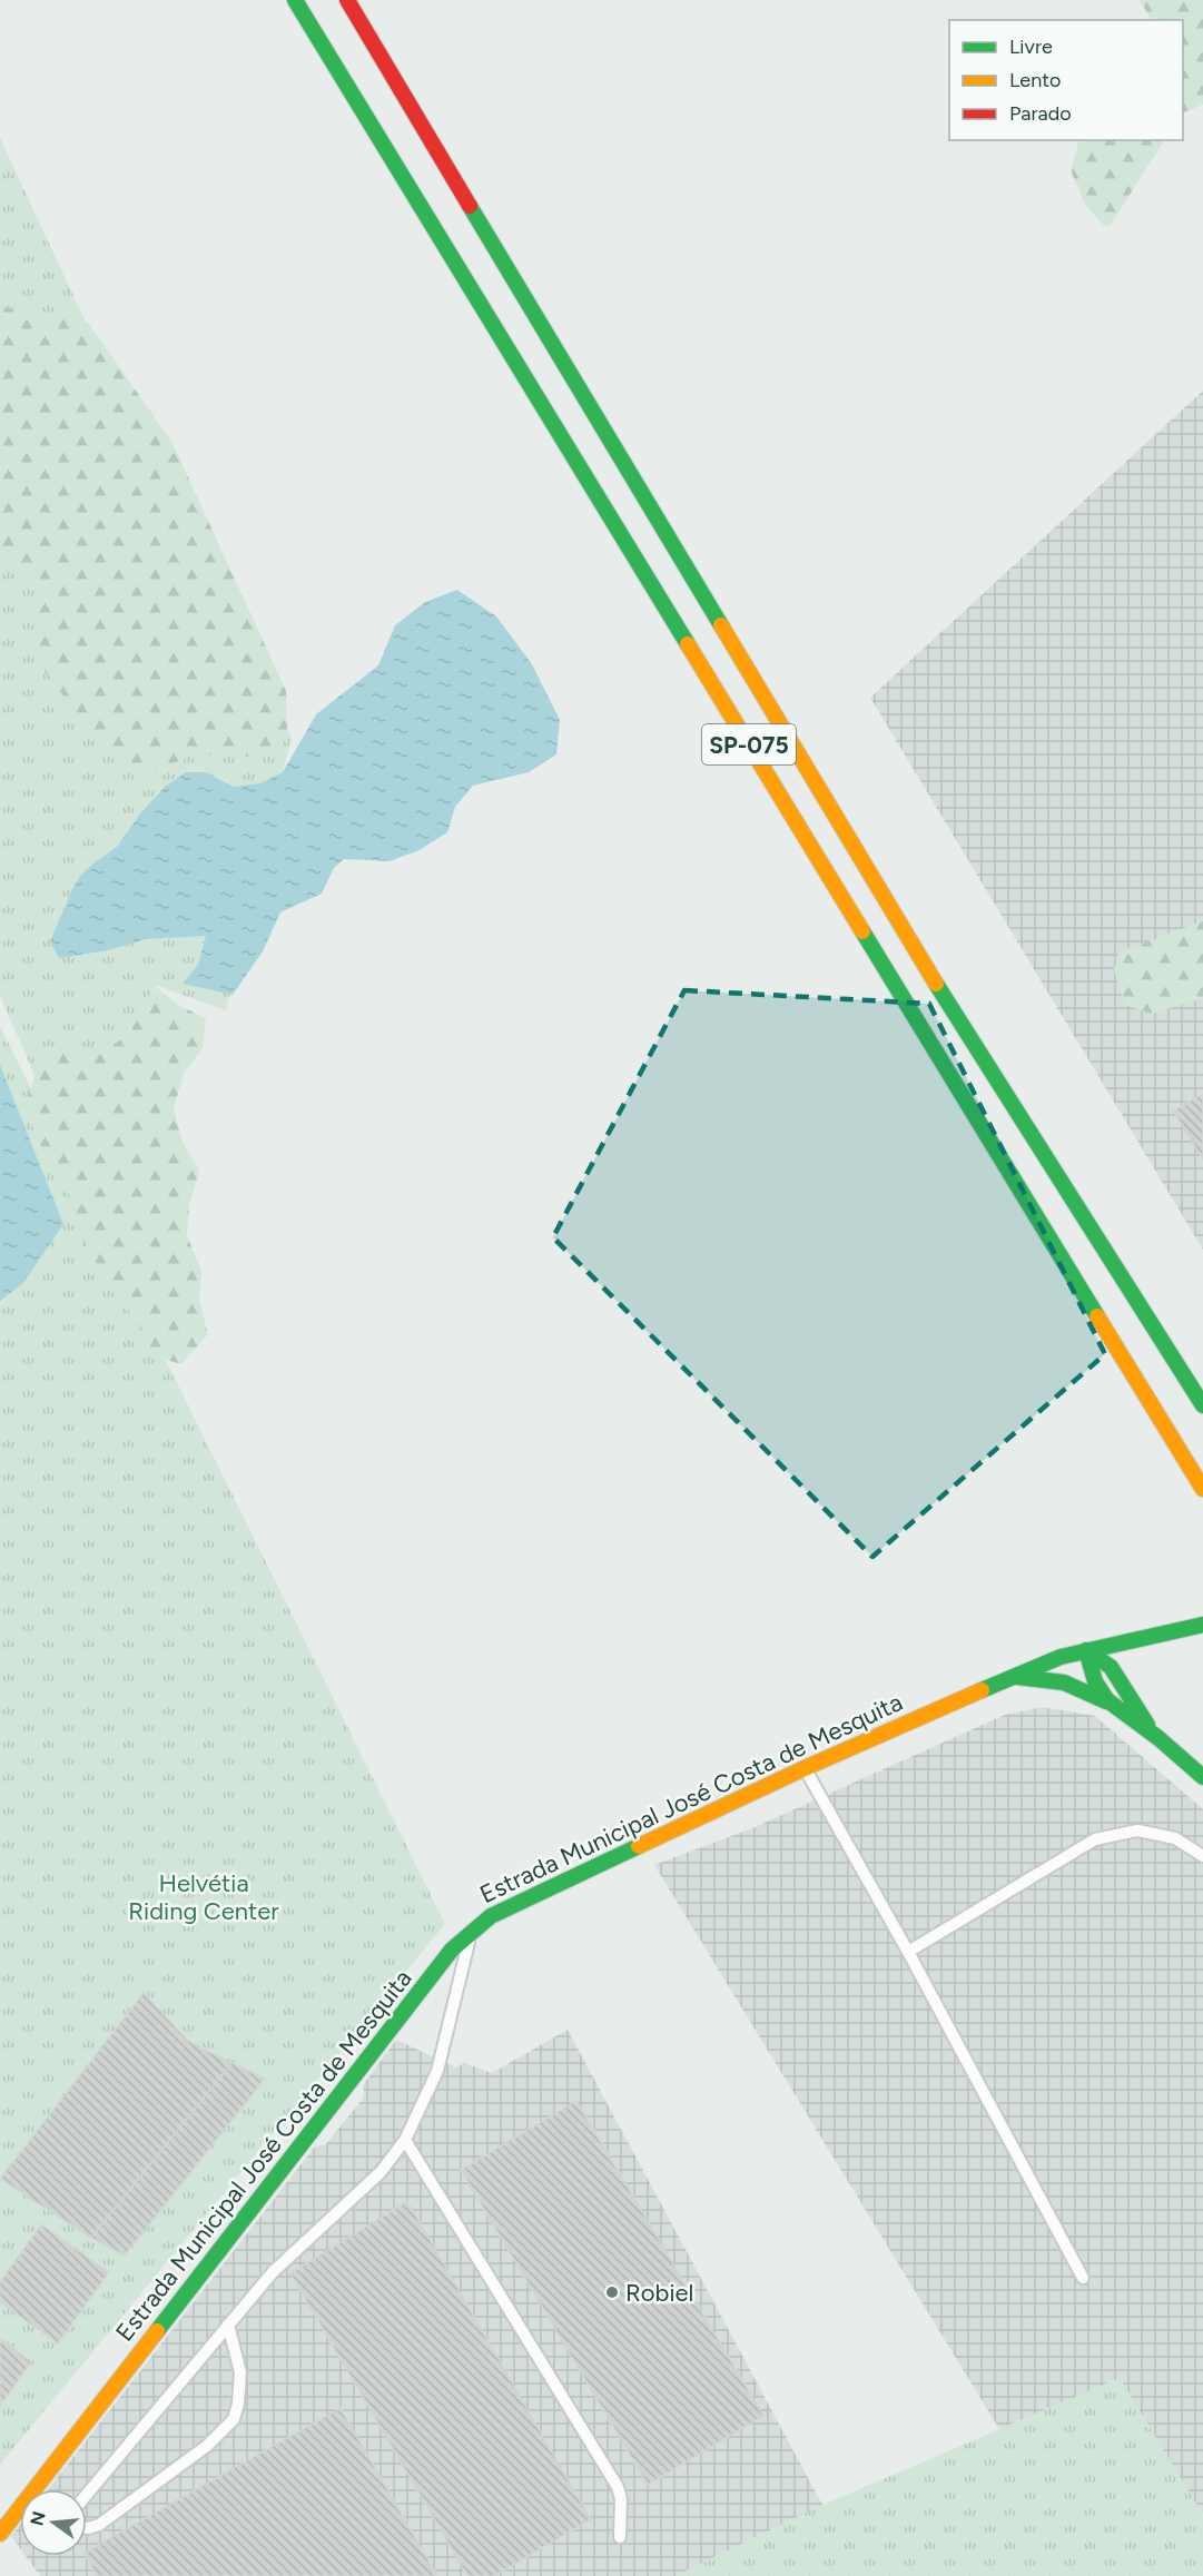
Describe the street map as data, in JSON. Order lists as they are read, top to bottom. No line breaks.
{"streets":{"main road":["SP-075","Estrada Municipal José Costa de Mesquita"]},"parks":["Helvétia Riding Center"],"places":["Robiel"],"legend":["Livre","Lento","Parado"],"north":"left"}
